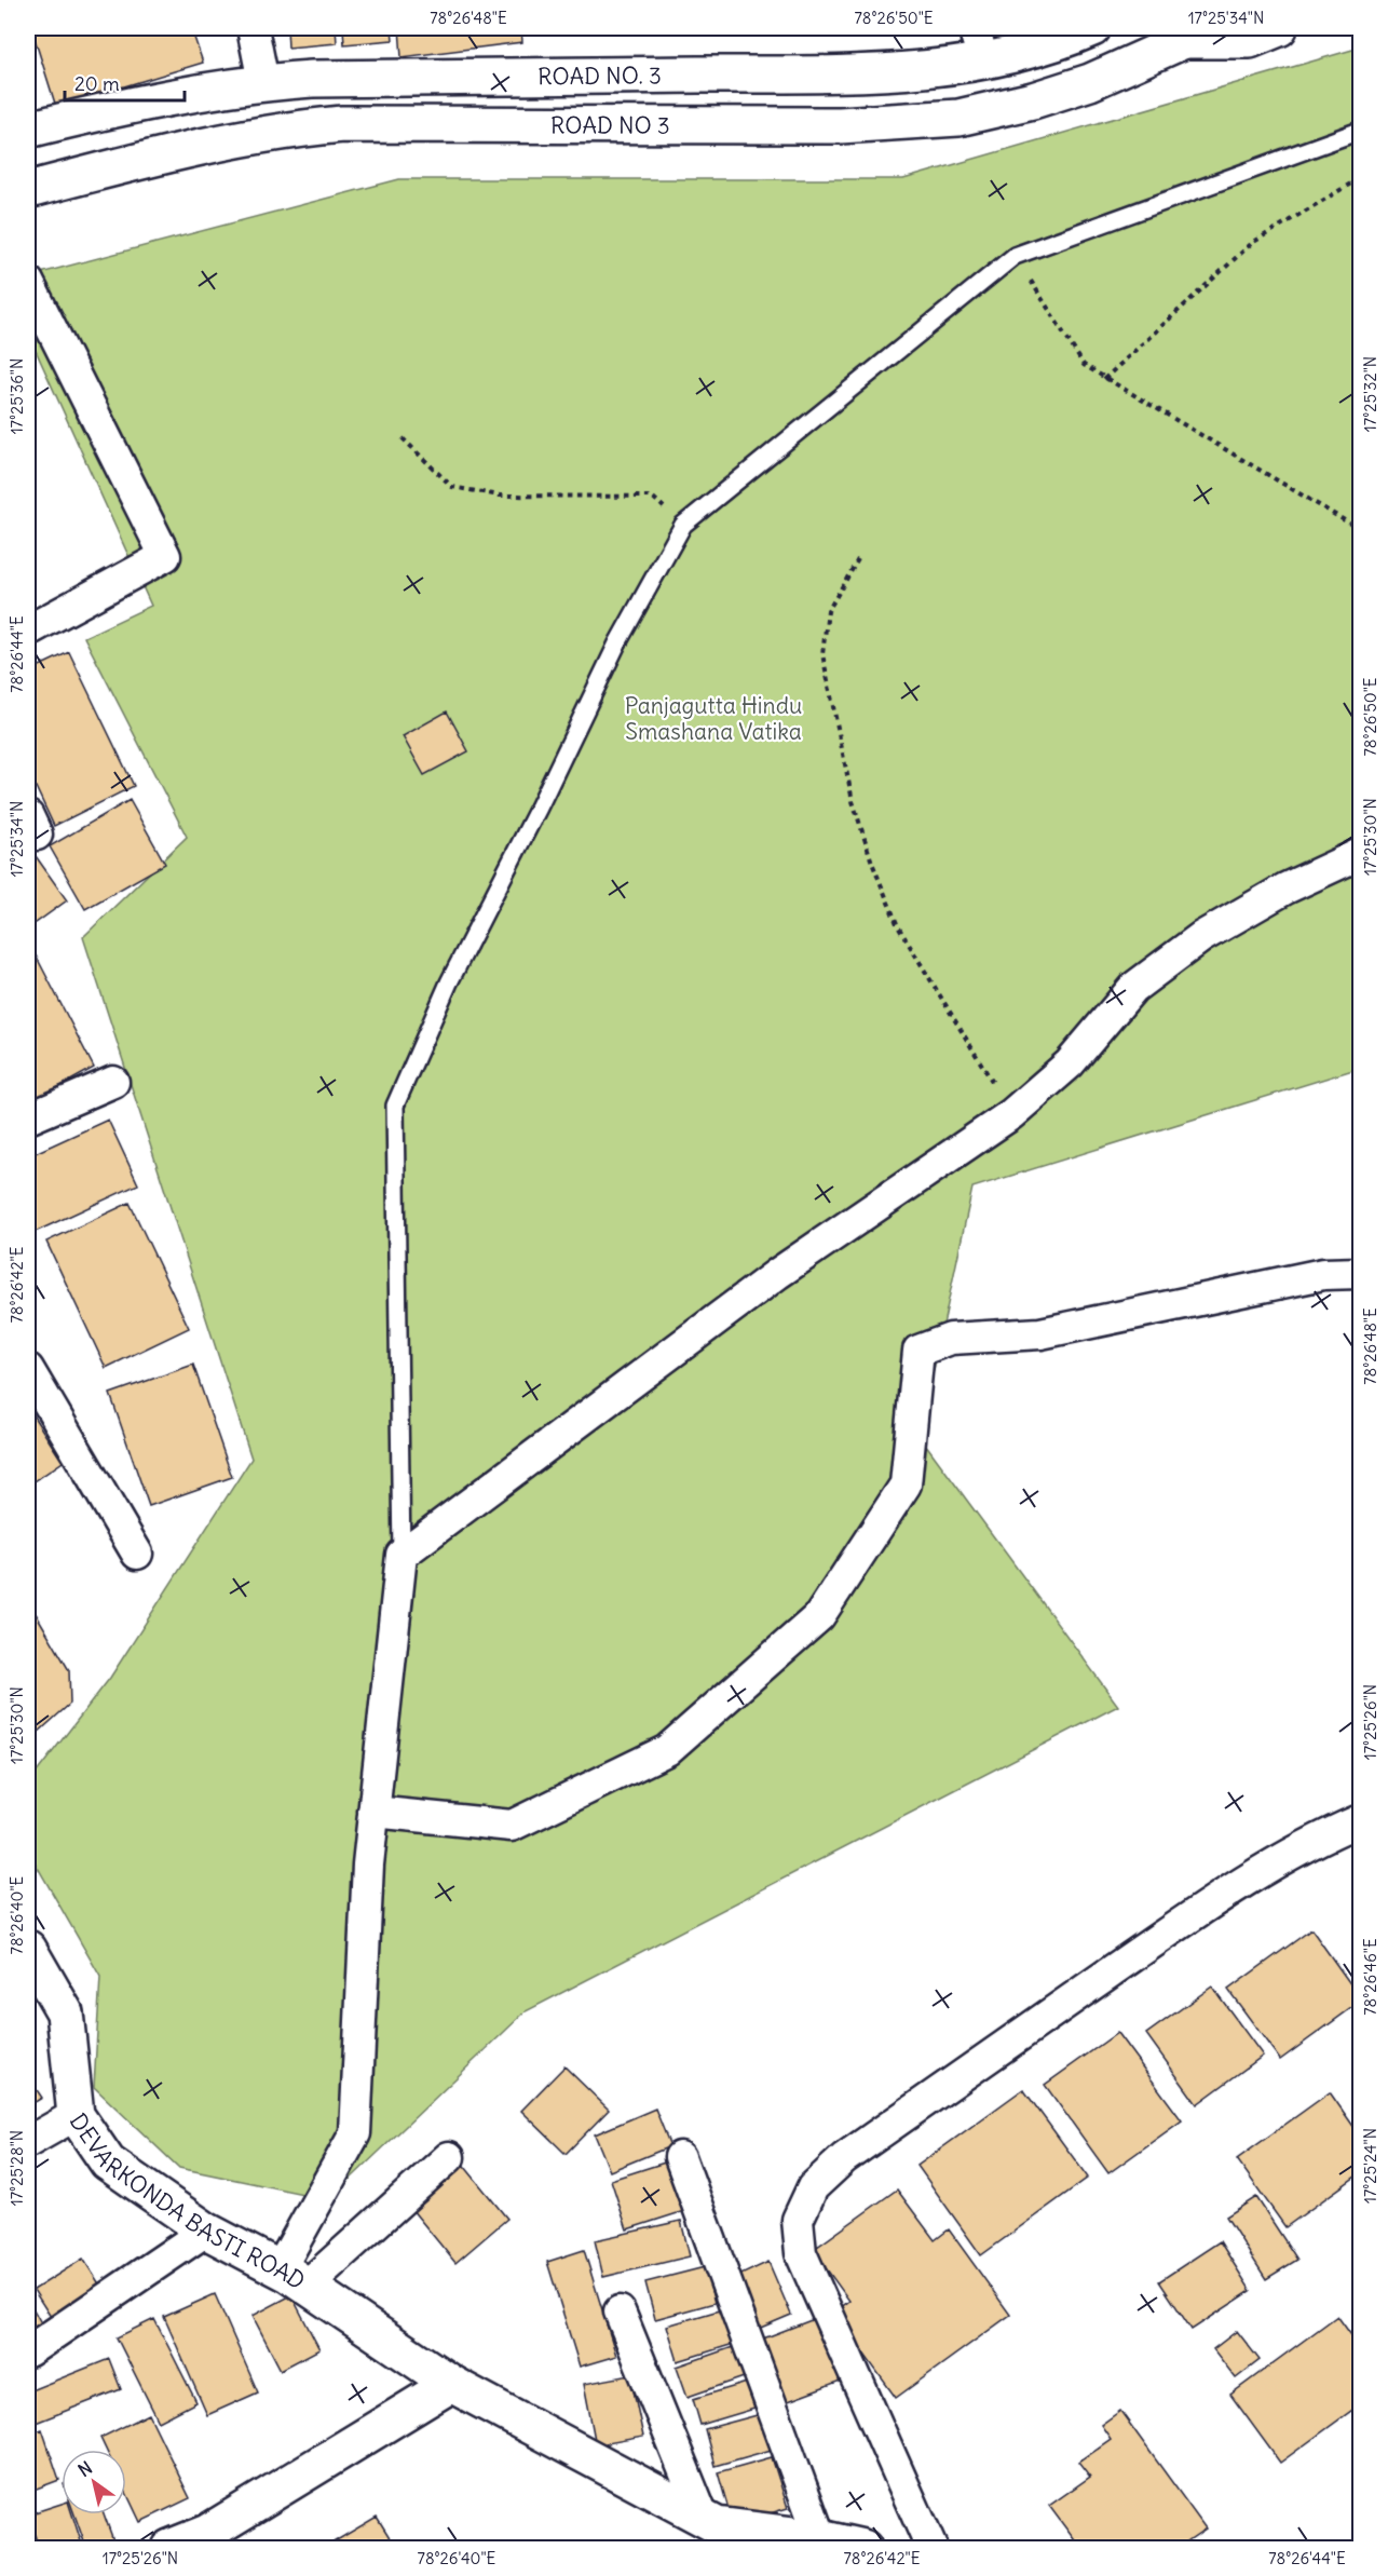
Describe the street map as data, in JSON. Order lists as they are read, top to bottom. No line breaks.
{"streets":{"main road":["ROAD NO. 3","ROAD NO 3","DEVARKONDA BASTI ROAD"]},"parks":["Panjagutta Hindu Smashana Vatika"],"scale_bar":"20 m","north":"top left","coordinates":["78°26'48\"E","78°26'50\"E","17°25'34\"N","17°25'32\"N","17°25'36\"N","78°26'44\"E","17°25'30\"N","78°26'42\"E","17°25'26\"N","78°26'40\"E","78°26'46\"E","17°25'24\"N","17°25'28\"N"]}
